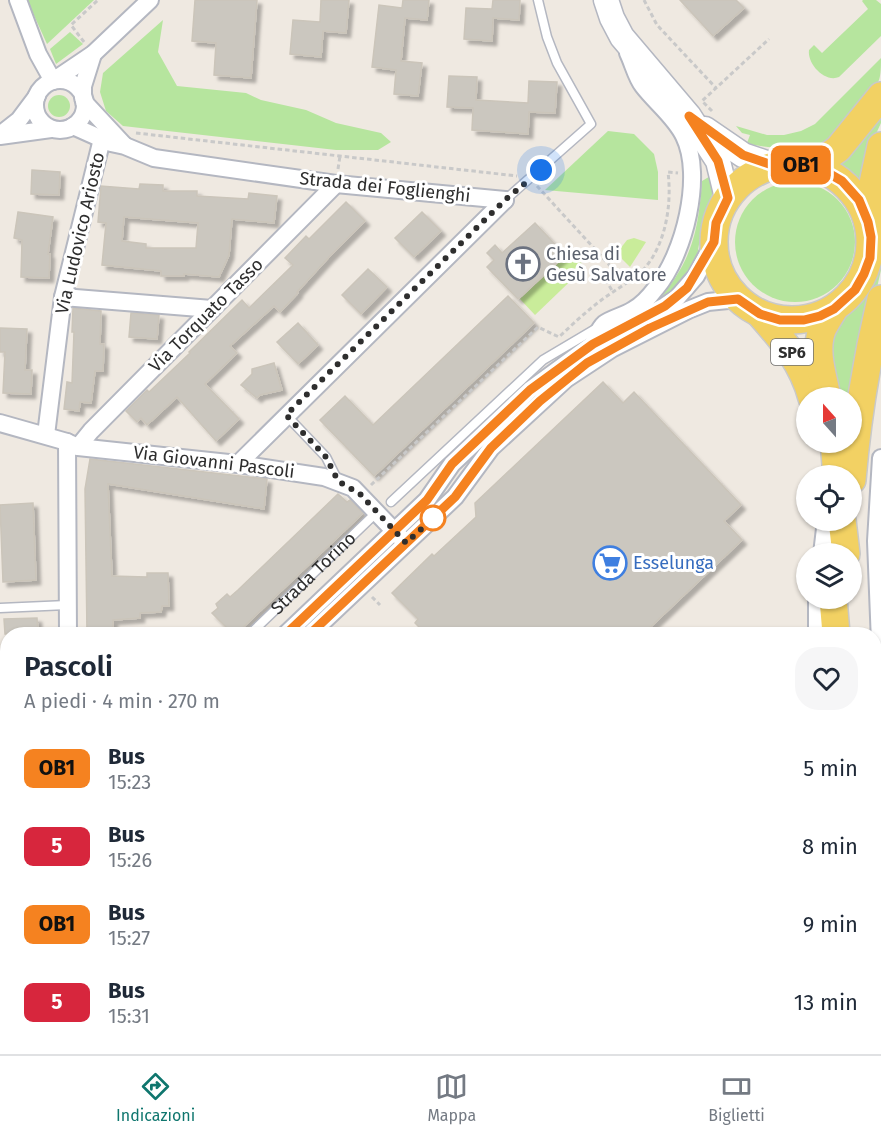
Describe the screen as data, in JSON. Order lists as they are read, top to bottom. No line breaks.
{"streets":{"main road":["SP6"],"street":["Strada dei Foglienghi","Via Ludovico Ariosto","Via Torquato Tasso","Via Giovanni Pascoli","Strada Torino"]},"crossings":[["Strada dei Foglienghi","Via Ludovico Ariosto"],["Strada dei Foglienghi","Via Torquato Tasso"],["Via Ludovico Ariosto","Via Giovanni Pascoli"],["Via Torquato Tasso","Via Giovanni Pascoli"],["SP6","Strada Torino"],["Via Giovanni Pascoli","Strada Torino"]],"places":{"church":["Chiesa di Gesù Salvatore"],"supermarket":["Esselunga"]},"lines":["bus line OB1"],"north":"top","page":{"on_map":"OB1","heading":["Pascoli","A piedi · 4 min · 270 m"],"list":[{"mark":"OB1","name":"Bus","note":"15:23","value":"5 min"},{"mark":"5","name":"Bus","note":"15:26","value":"8 min"},{"mark":"OB1","name":"Bus","note":"15:27","value":"9 min"},{"mark":"5","name":"Bus","note":"15:31","value":"13 min"}],"tabs":["Indicazioni","Mappa","Biglietti"]}}
